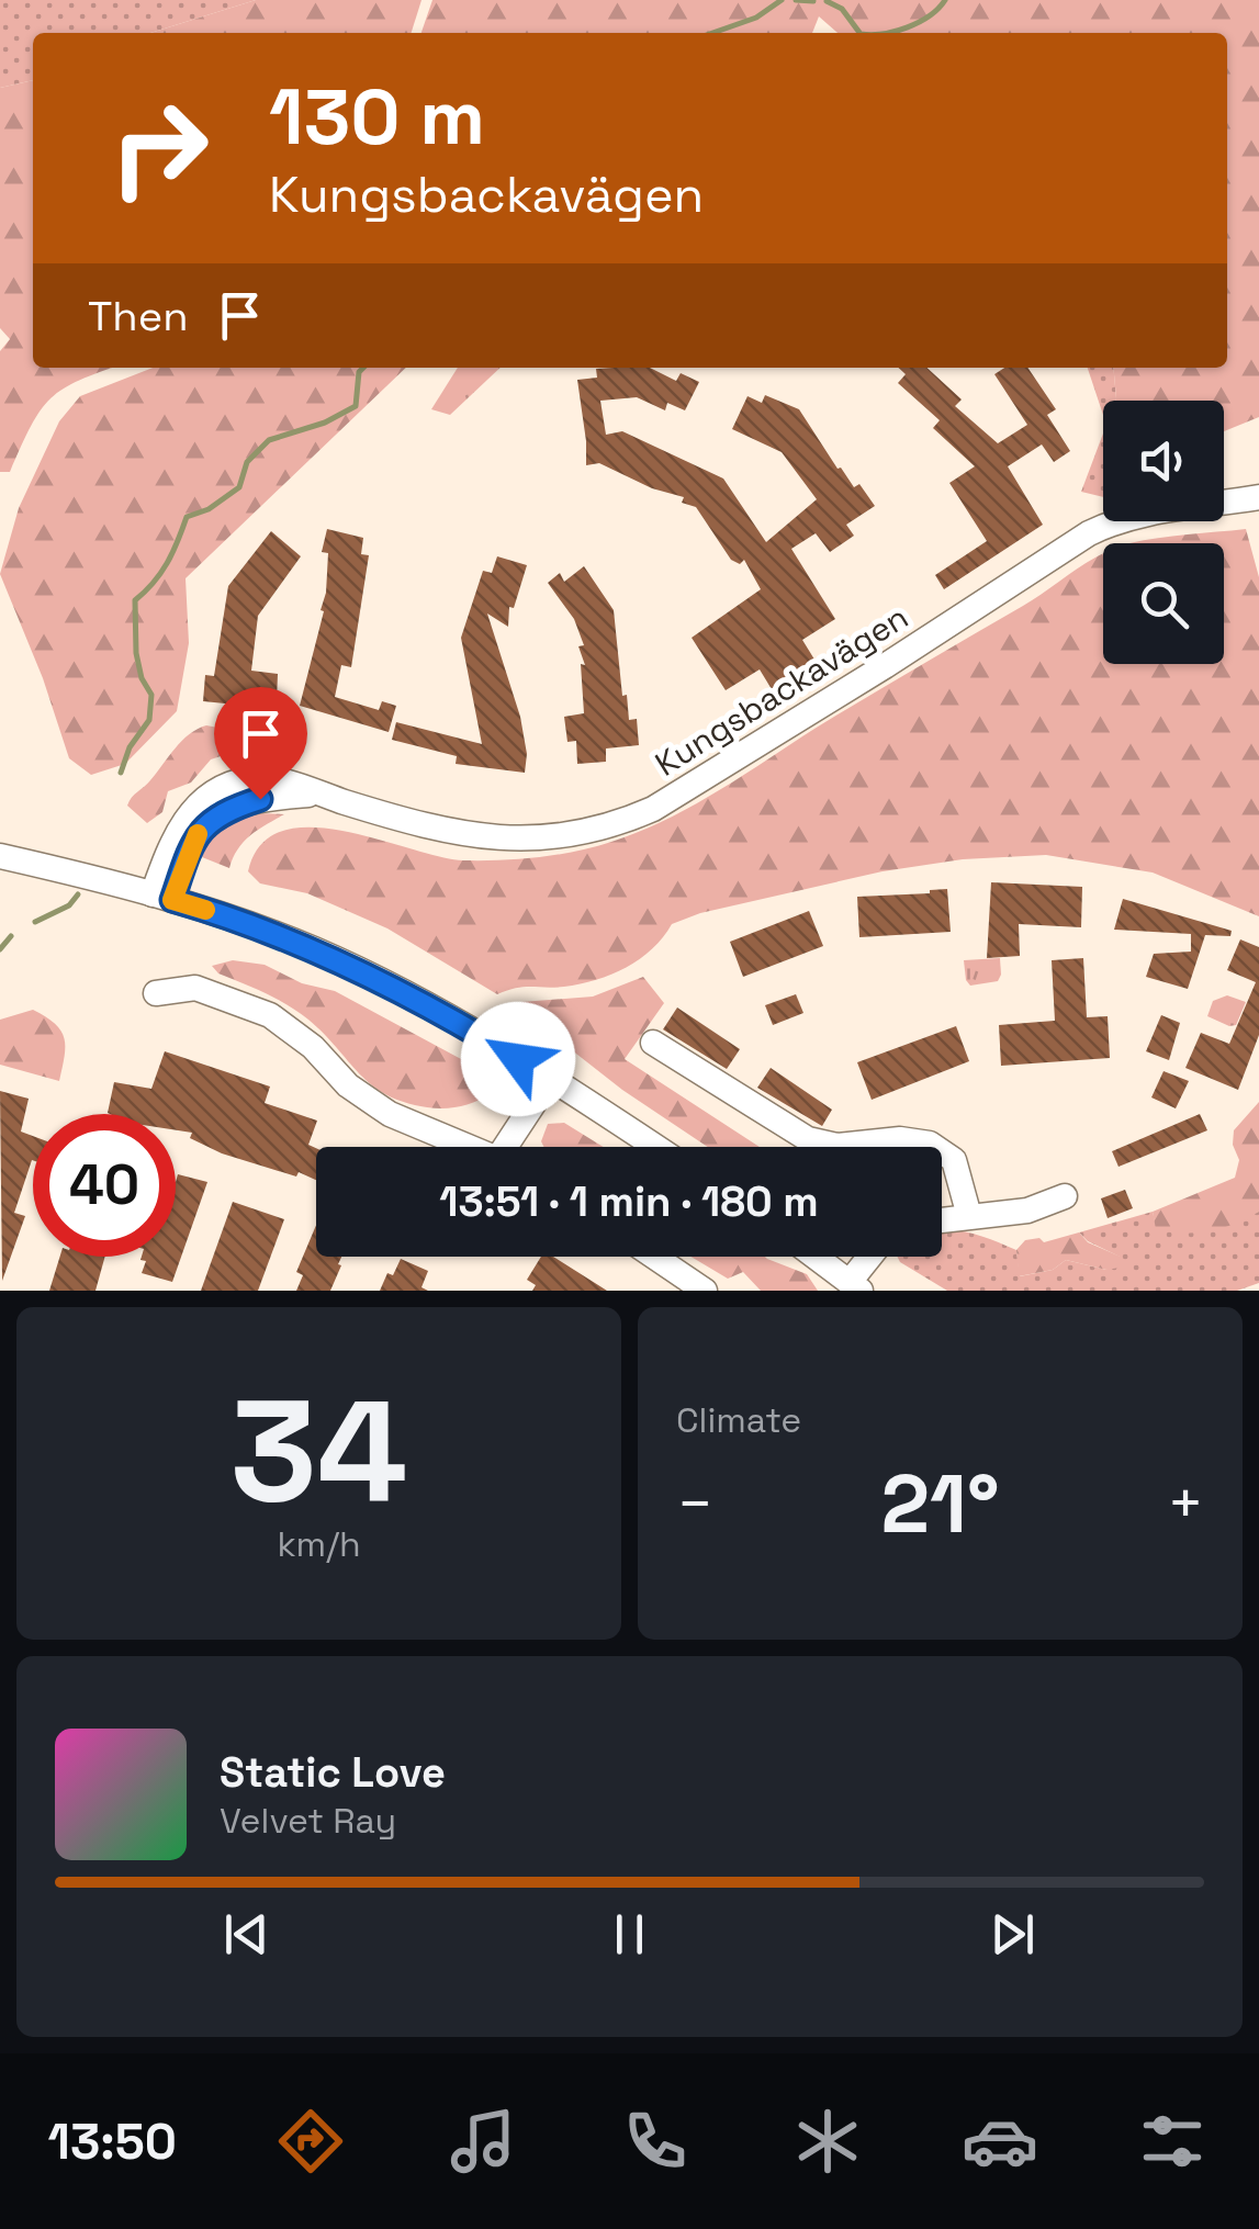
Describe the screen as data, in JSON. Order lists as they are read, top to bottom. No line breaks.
{"streets":{"street":["Kungsbackavägen"]},"page":{"turn":["130 m","Kungsbackavägen"],"then":"Then","limit":"40","trip":"13:51 · 1 min · 180 m","tile":[["34","km/h"],"Climate"],"heat":["−","21°","+"],"song":["Static Love","Velvet Ray"],"tabs":"13:50"}}
